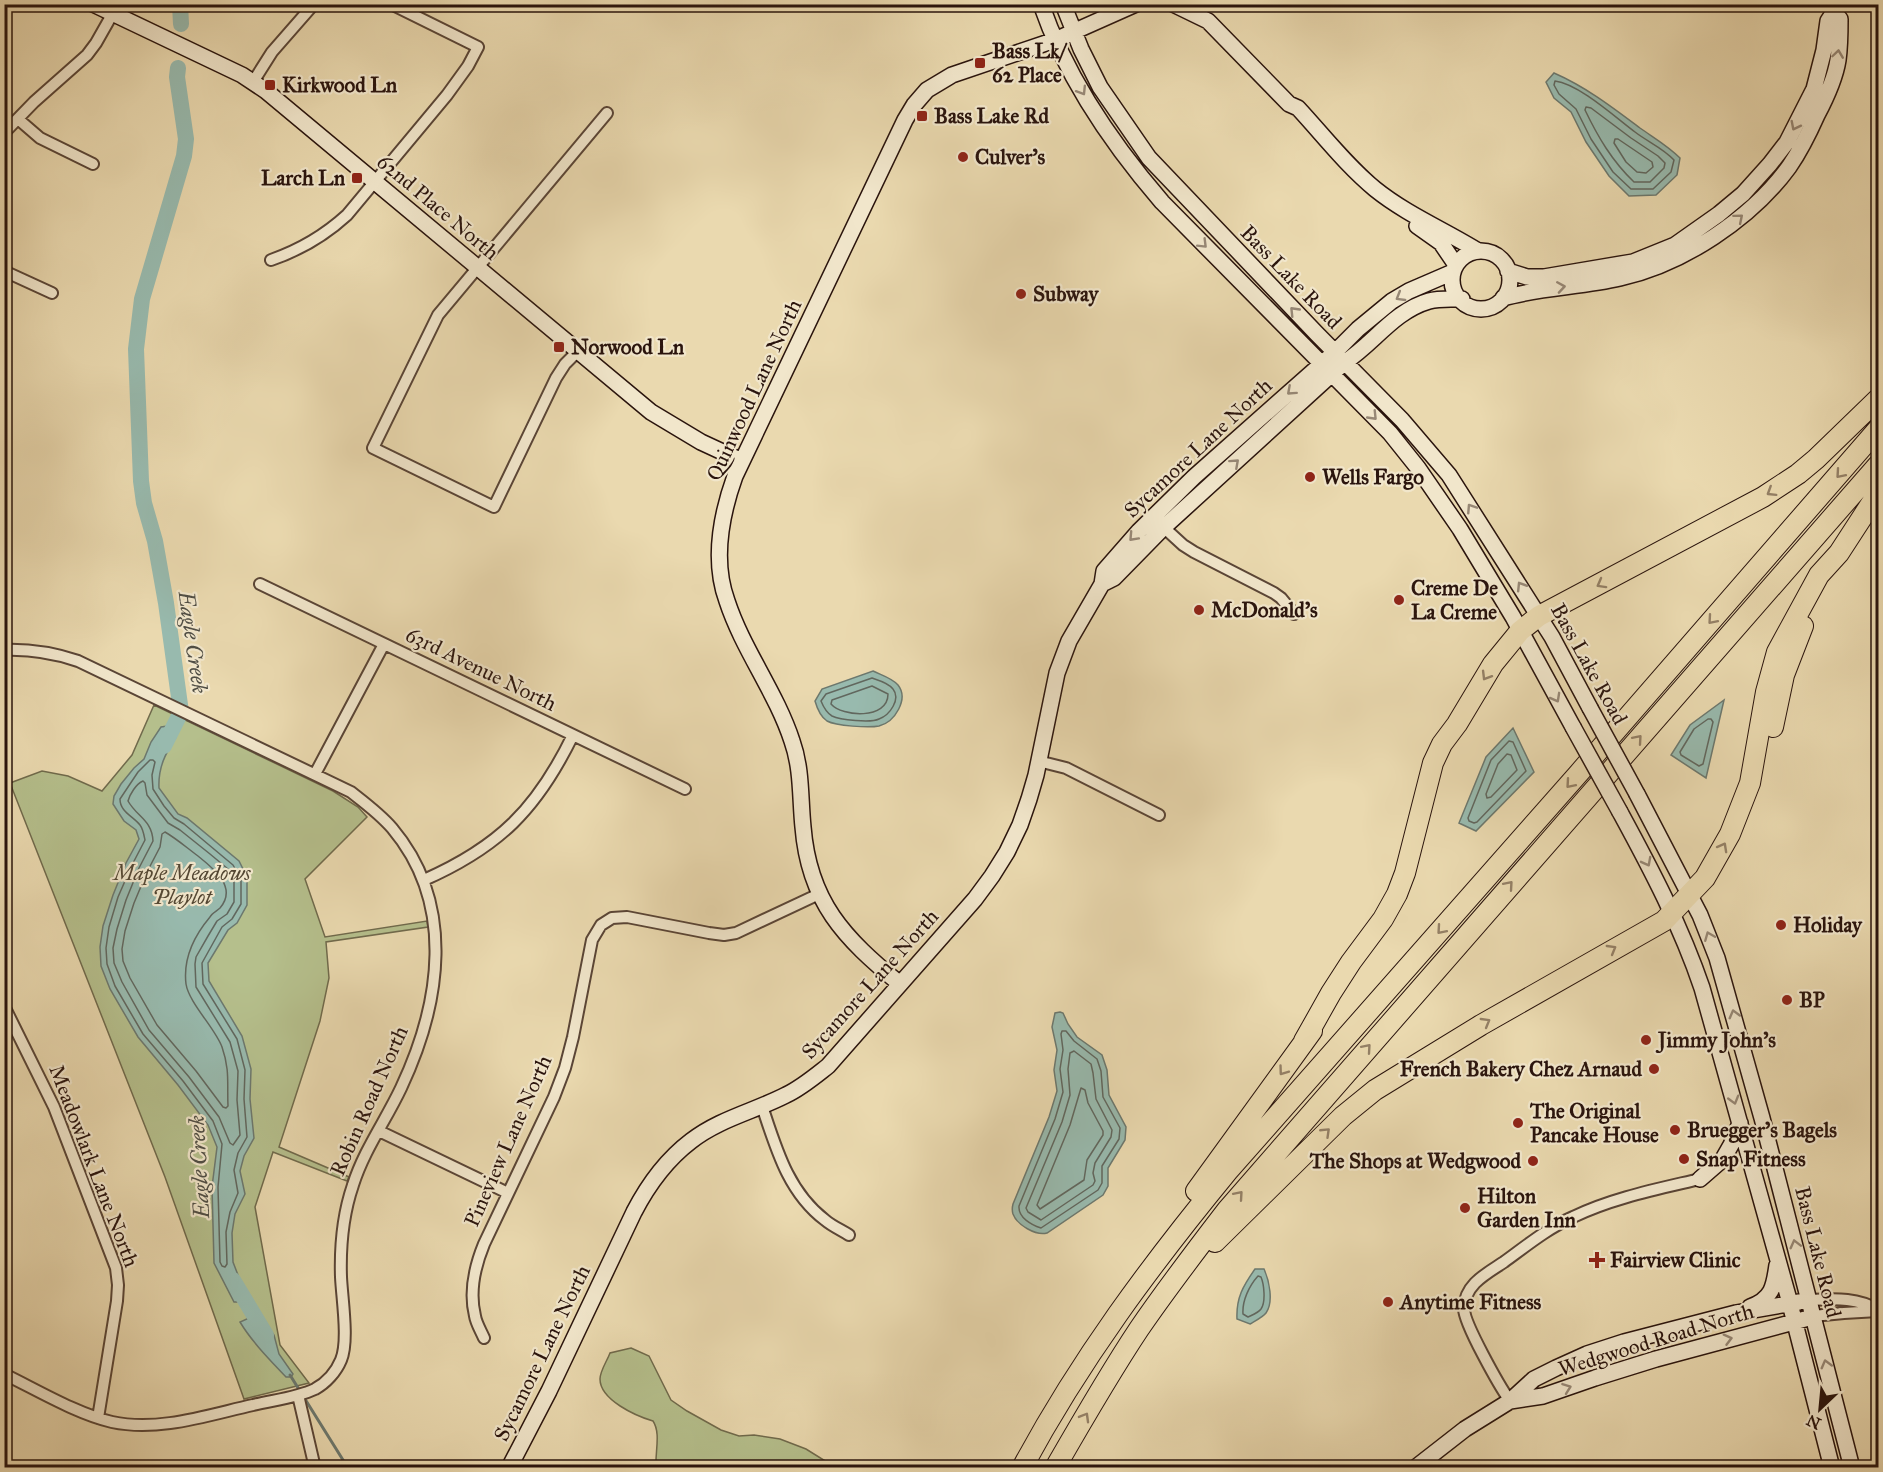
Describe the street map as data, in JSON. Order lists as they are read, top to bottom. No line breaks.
{"streets":{"street":["62nd Place North","Bass Lake Road","Quinwood Lane North","Sycamore Lane North","63rd Avenue North","Robin Road North","Pineview Lane North","Meadowlark Lane North","Wedgwood Road North"]},"crossings":[["62nd Place North","Quinwood Lane North"],["Bass Lake Road","Quinwood Lane North"],["Bass Lake Road","Sycamore Lane North"],["Bass Lake Road","Wedgwood Road North"],["Quinwood Lane North","Sycamore Lane North"],["Quinwood Lane North","Pineview Lane North"],["Robin Road North","Meadowlark Lane North"]],"water":["Eagle Creek"],"parks":["Maple Meadows Playlot"],"places":{"transit":["Bass Lk/ 62 Place","Kirkwood Ln","Bass Lake Rd","Larch Ln","Norwood Ln"],"other":["Culver's","Subway","Wells Fargo","Creme De La Creme","McDonald's","Holiday","BP","Jimmy John's","French Bakery Chez Arnaud","The Original Pancake House","Bruegger's Bagels","Snap Fitness","The Shops at Wedgwood","Hilton Garden Inn","Anytime Fitness"],"health":["Fairview Clinic"]},"north":"bottom left"}
